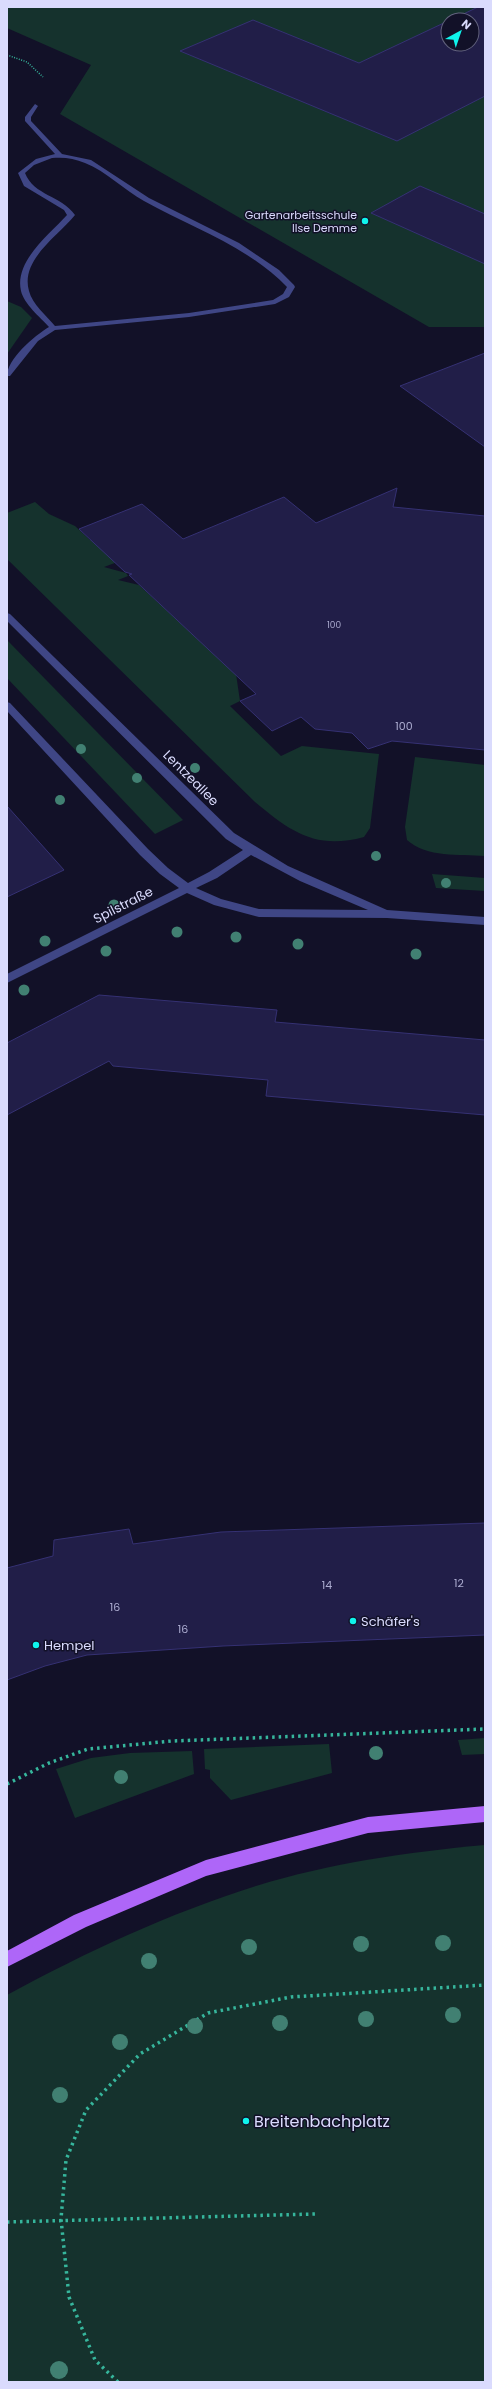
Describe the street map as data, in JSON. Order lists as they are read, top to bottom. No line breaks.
{"streets":{"street":["Lentzeallee","Spilstraße"]},"crossings":[["Lentzeallee","Spilstraße"]],"places":["Gartenarbeitsschule Ilse Demme","Schäfer's","Hempel","Breitenbachplatz"],"house_numbers":["100","100","12","14","16","16"],"north":"top right"}
